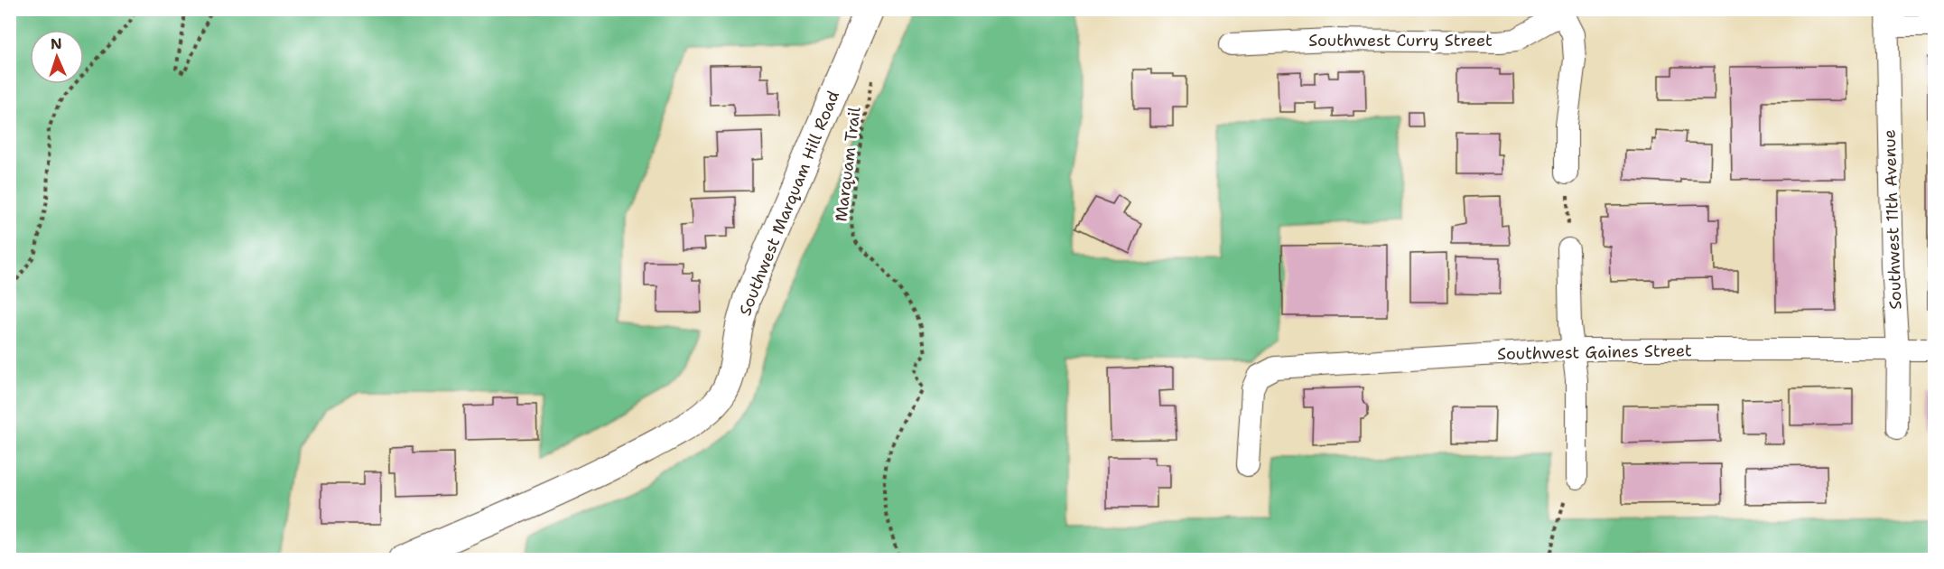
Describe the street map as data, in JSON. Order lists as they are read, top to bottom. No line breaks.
{"streets":{"street":["Southwest Curry Street","Southwest Marquam Hill Road","Southwest 11th Avenue","Southwest Gaines Street"],"path":["Marquam Trail"]},"crossings":[["Southwest 11th Avenue","Southwest Gaines Street"]],"north":"top"}
